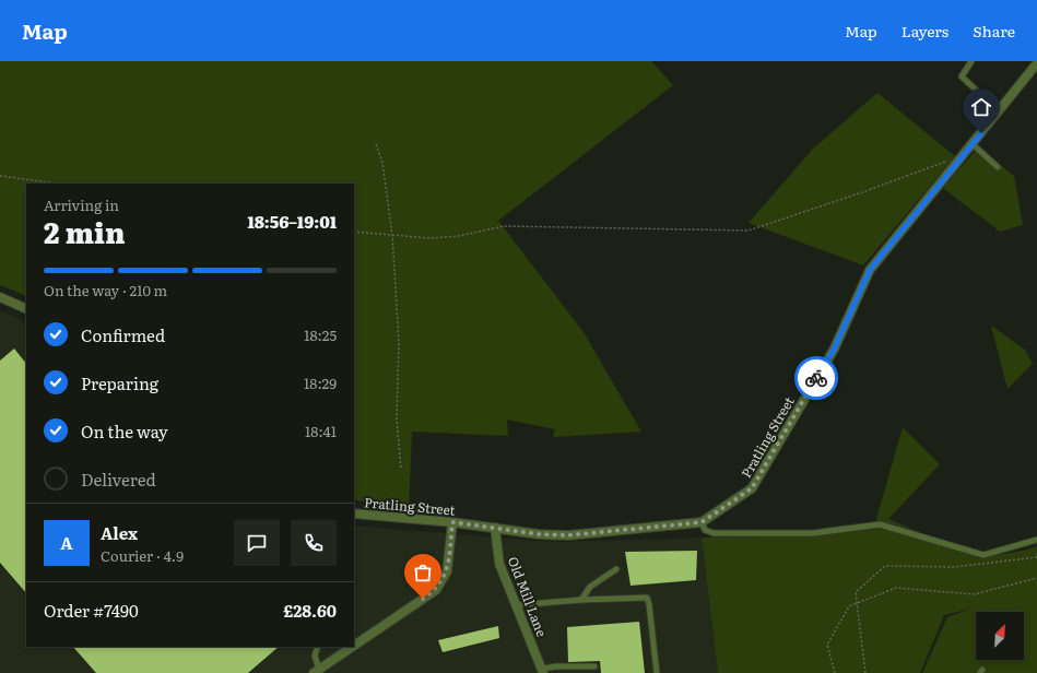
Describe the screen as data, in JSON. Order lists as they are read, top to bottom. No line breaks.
{"streets":{"street":["Pratling Street","Old Mill Lane"]},"crossings":[["Pratling Street","Old Mill Lane"]],"north":"top right","page":{"header":"Map","nav":["Map","Layers","Share"],"heading":["2 min","Arriving in","18:56–19:01"],"panel":["Alex","Courier · 4.9","Order #7490","£28.60"],"bar":"On the way · 210 m","list":[["Confirmed","18:25"],["Preparing","18:29"],["On the way","18:41"],"Delivered"],"round":"A"}}
